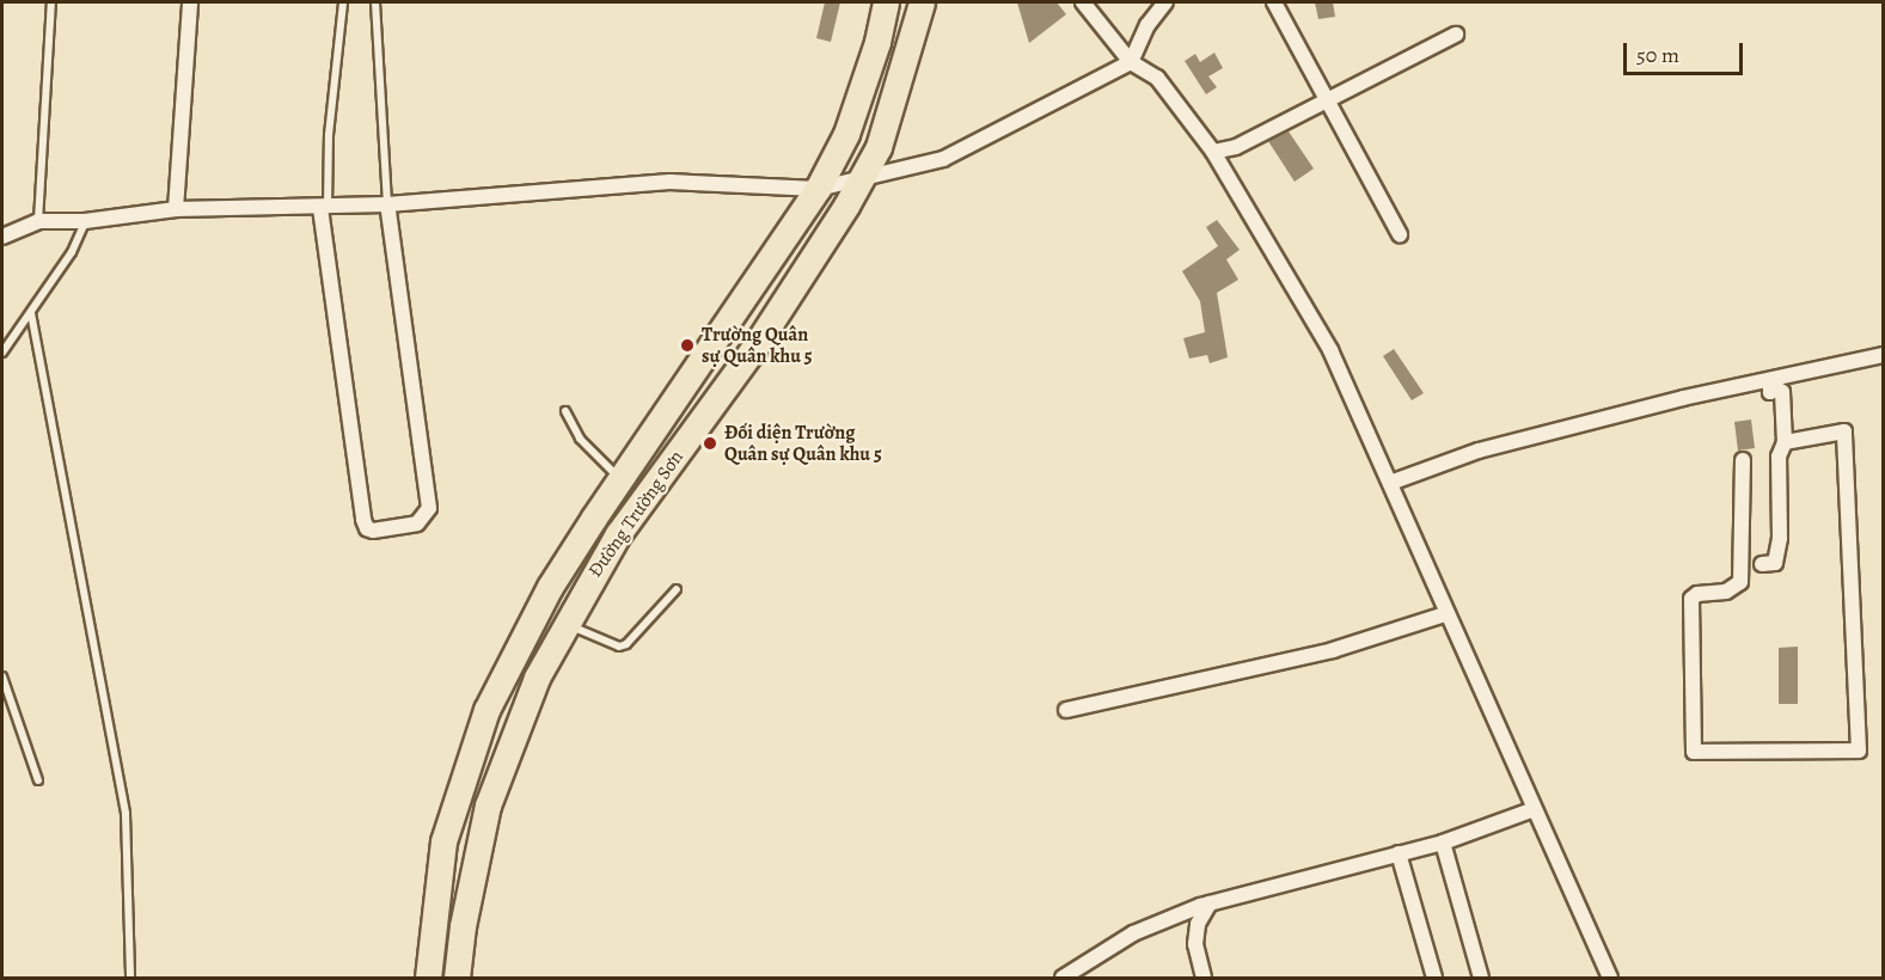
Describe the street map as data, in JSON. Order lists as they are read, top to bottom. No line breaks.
{"streets":{"highway":["Đường Trường Sơn"]},"places":["Trường Quân sự Quân khu 5","Đối diện Trường Quân sự Quân khu 5"],"scale_bar":"50 m"}
